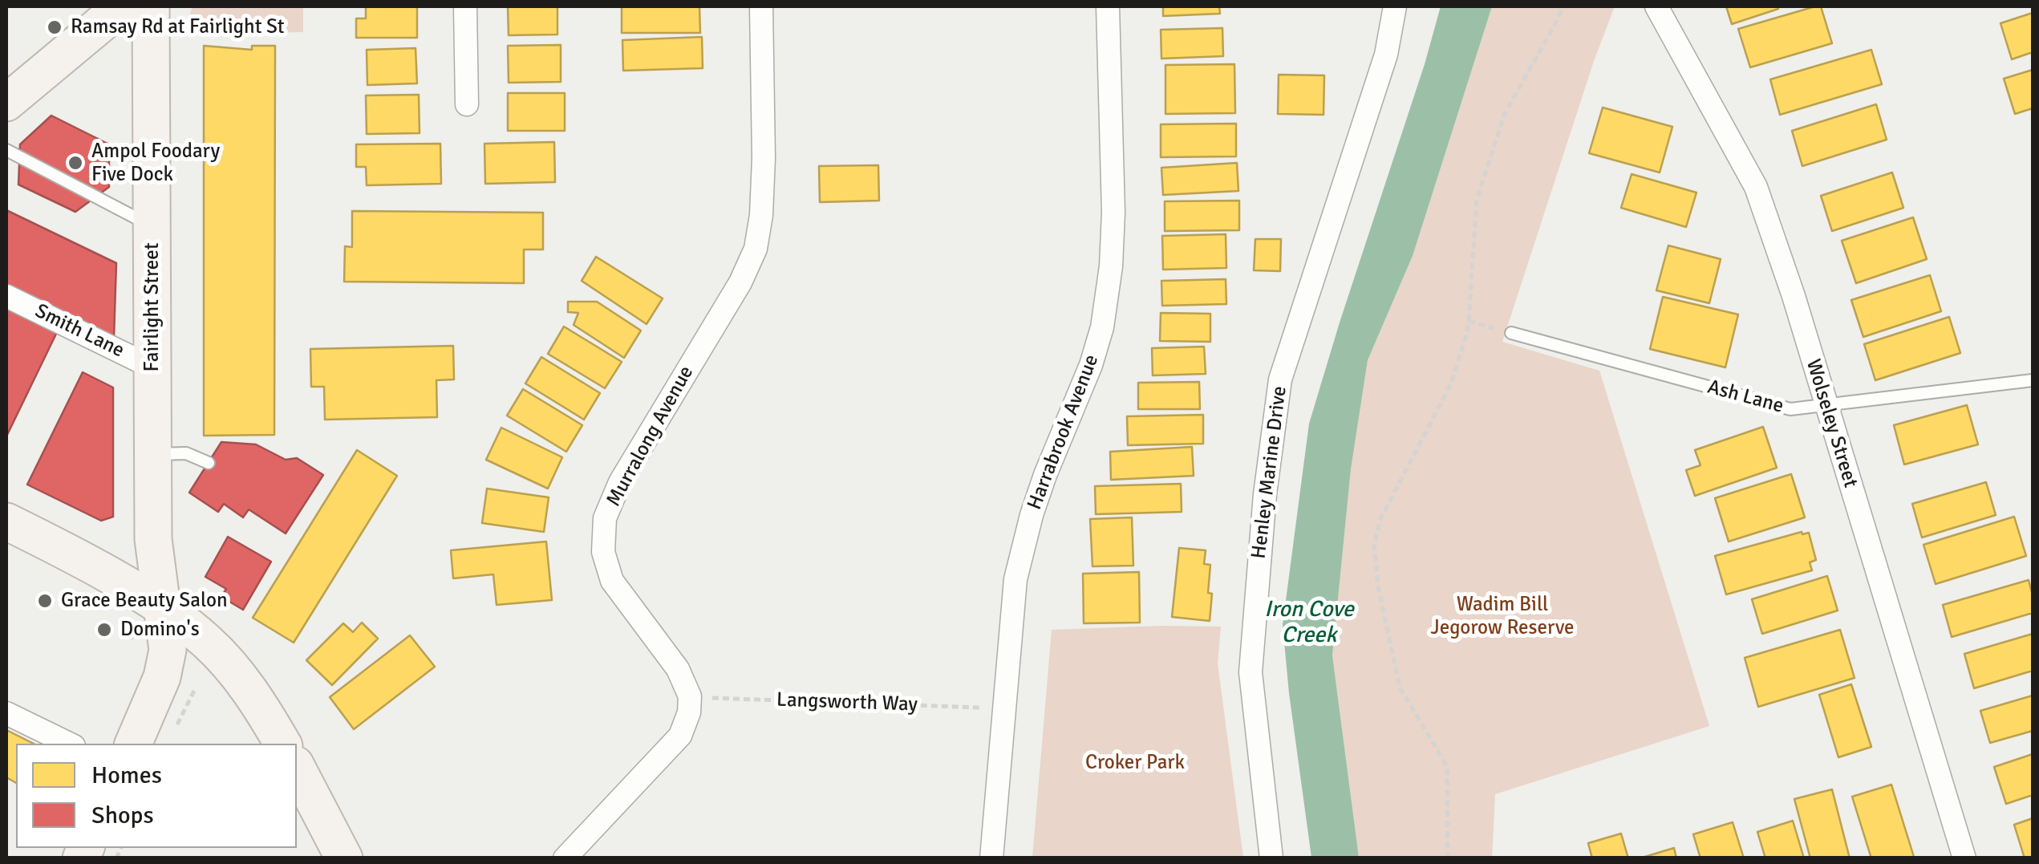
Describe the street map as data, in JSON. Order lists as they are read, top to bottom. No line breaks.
{"streets":{"main road":["Fairlight Street"],"street":["Smith Lane","Wolseley Street","Harrabrook Avenue","Murralong Avenue","Henley Marine Drive"],"lane":["Ash Lane"],"path":["Langsworth Way"]},"crossings":[["Fairlight Street","Smith Lane"],["Ash Lane","Wolseley Street"],["Harrabrook Avenue","Langsworth Way"],["Murralong Avenue","Langsworth Way"]],"water":["Iron Cove Creek"],"parks":["Wadim Bill Jegorow Reserve","Croker Park"],"places":["Ramsay Rd at Fairlight St","Ampol Foodary Five Dock","Grace Beauty Salon","Domino's"],"legend":["Homes","Shops"]}
